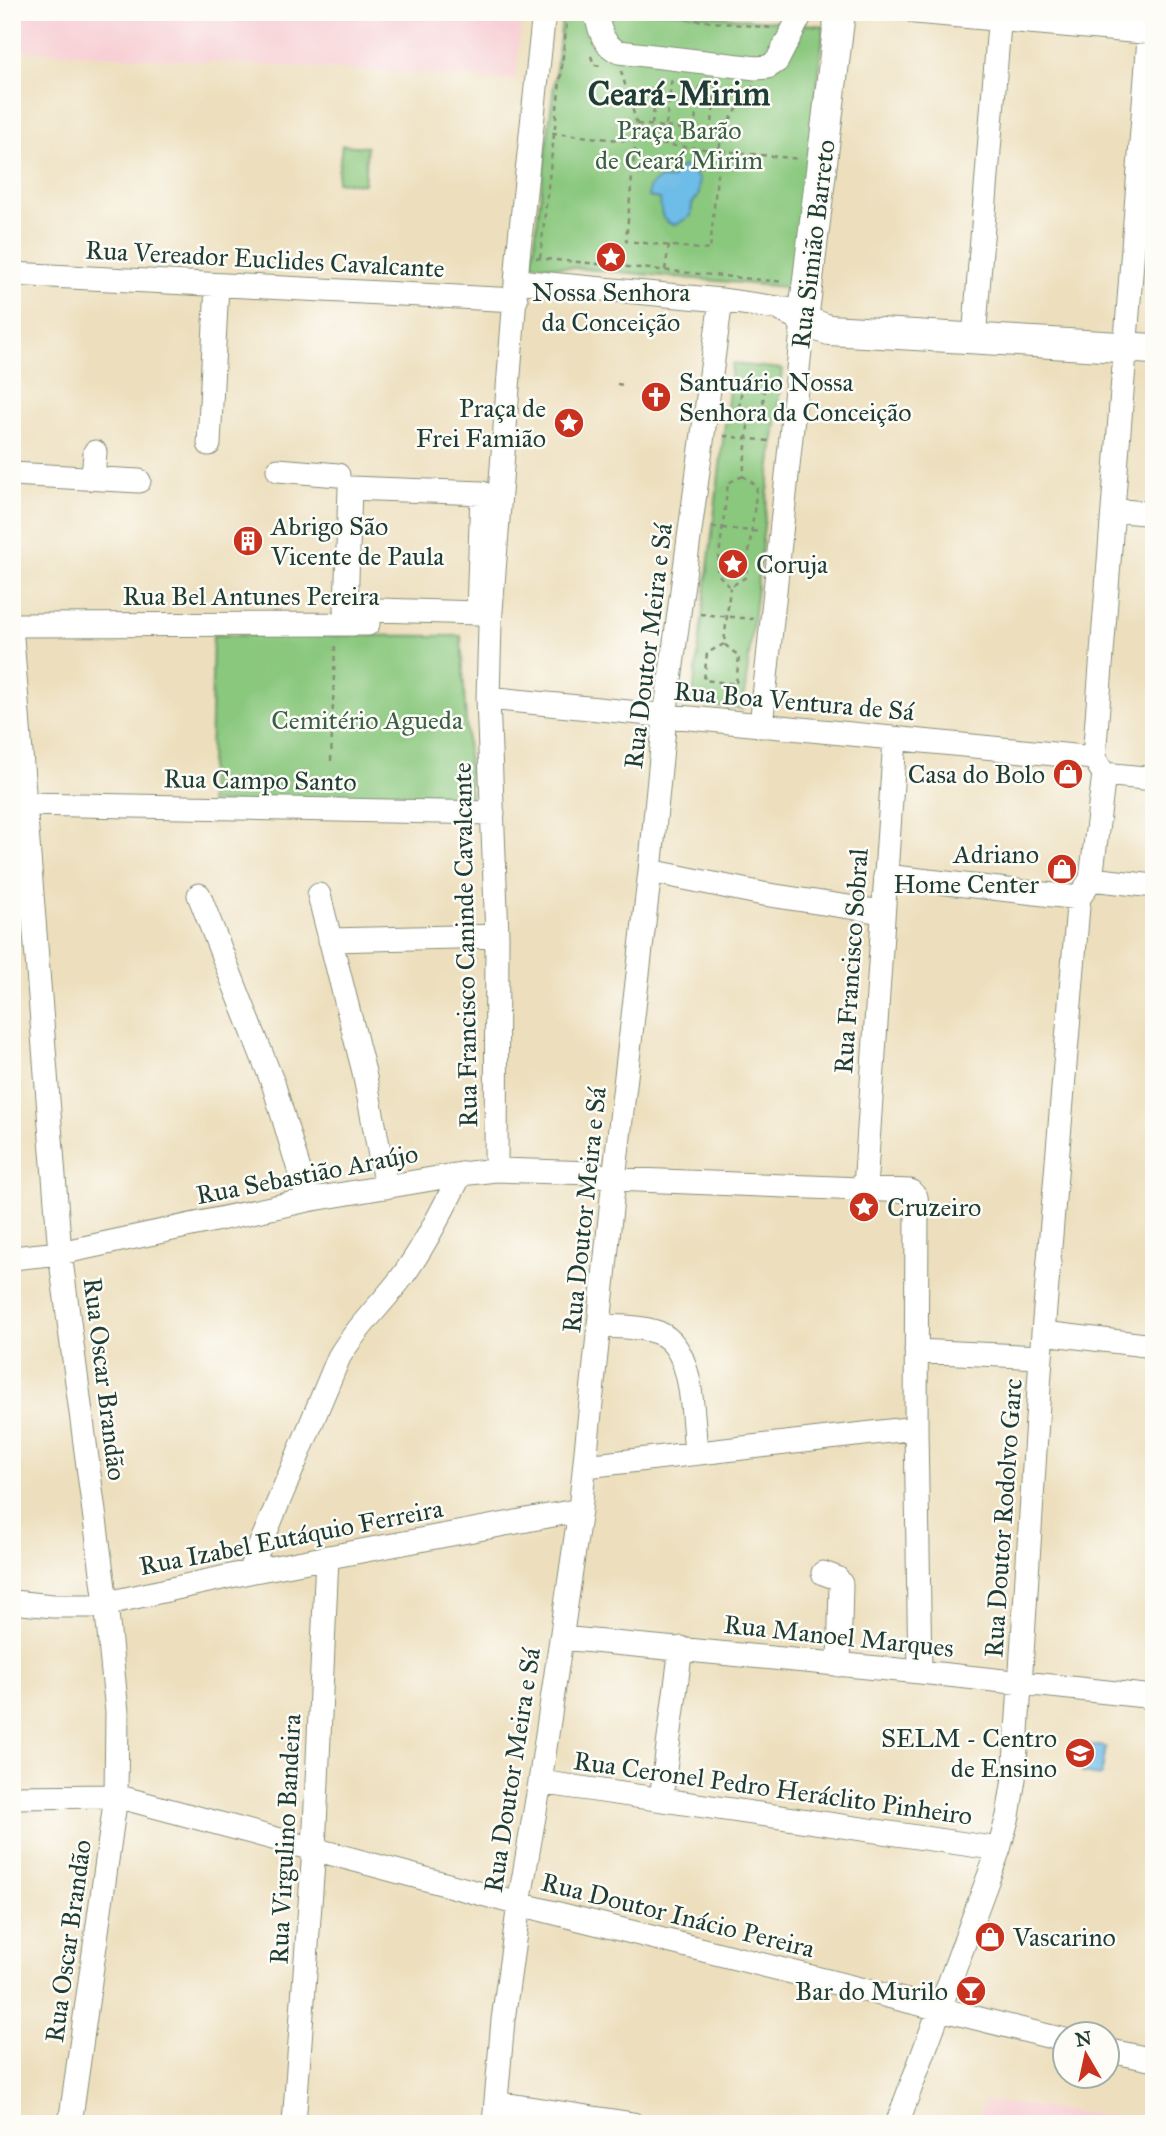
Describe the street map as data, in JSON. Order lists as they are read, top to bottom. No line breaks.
{"streets":{"main road":["Rua Simião Barreto"],"street":["Rua Vereador Euclides Cavalcante","Rua Bel Antunes Pereira","Rua Doutor Meira e Sá","Rua Boa Ventura de Sá","Rua Campo Santo","Rua Francisco Caninde Cavalcante","Rua Francisco Sobral","Rua Sebastião Araújo","Rua Oscar Brandão","Rua Doutor Rodolvo Garc","Rua Izabel Eutáquio Ferreira","Rua Manoel Marques","Rua Ceronel Pedro Heráclito Pinheiro","Rua Virgulino Bandeira","Rua Doutor Inácio Pereira"]},"crossings":[["Rua Simião Barreto","Rua Vereador Euclides Cavalcante"],["Rua Simião Barreto","Rua Boa Ventura de Sá"],["Rua Vereador Euclides Cavalcante","Rua Doutor Meira e Sá"],["Rua Vereador Euclides Cavalcante","Rua Francisco Caninde Cavalcante"],["Rua Bel Antunes Pereira","Rua Francisco Caninde Cavalcante"],["Rua Doutor Meira e Sá","Rua Boa Ventura de Sá"],["Rua Doutor Meira e Sá","Rua Sebastião Araújo"],["Rua Doutor Meira e Sá","Rua Izabel Eutáquio Ferreira"],["Rua Doutor Meira e Sá","Rua Manoel Marques"],["Rua Doutor Meira e Sá","Rua Ceronel Pedro Heráclito Pinheiro"],["Rua Doutor Meira e Sá","Rua Doutor Inácio Pereira"],["Rua Boa Ventura de Sá","Rua Francisco Caninde Cavalcante"],["Rua Boa Ventura de Sá","Rua Francisco Sobral"],["Rua Boa Ventura de Sá","Rua Doutor Rodolvo Garc"],["Rua Campo Santo","Rua Francisco Caninde Cavalcante"],["Rua Campo Santo","Rua Oscar Brandão"],["Rua Francisco Caninde Cavalcante","Rua Sebastião Araújo"],["Rua Francisco Sobral","Rua Sebastião Araújo"],["Rua Sebastião Araújo","Rua Oscar Brandão"],["Rua Oscar Brandão","Rua Izabel Eutáquio Ferreira"],["Rua Oscar Brandão","Rua Doutor Inácio Pereira"],["Rua Doutor Rodolvo Garc","Rua Manoel Marques"],["Rua Doutor Rodolvo Garc","Rua Ceronel Pedro Heráclito Pinheiro"],["Rua Doutor Rodolvo Garc","Rua Doutor Inácio Pereira"],["Rua Izabel Eutáquio Ferreira","Rua Virgulino Bandeira"],["Rua Virgulino Bandeira","Rua Doutor Inácio Pereira"]],"districts":["Ceará-Mirim"],"parks":["Praça Barão de Ceará Mirim","Cemitério Agueda"],"places":{"place":["Nossa Senhora da Conceição","Praça de Frei Famião","Coruja","Cruzeiro"],"church":["Santuário Nossa Senhora da Conceição"],"building":["Abrigo São Vicente de Paula"],"shop":["Casa do Bolo","Adriano Home Center","Vascarino"],"school or university":["SELM - Centro de Ensino"],"bar":["Bar do Murilo"]},"north":"top"}
